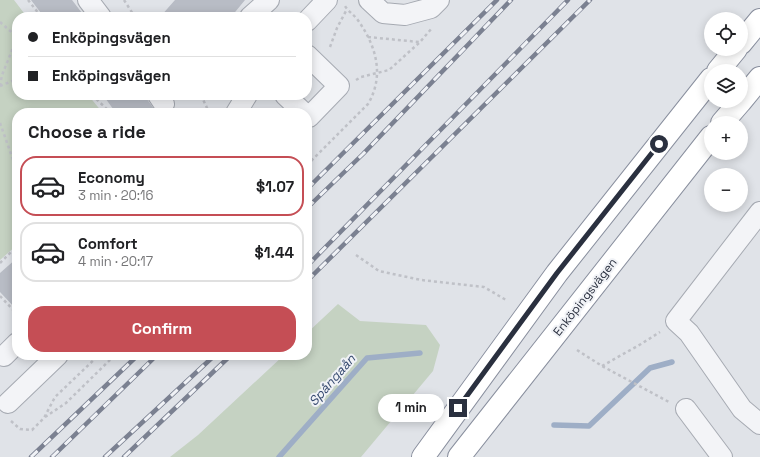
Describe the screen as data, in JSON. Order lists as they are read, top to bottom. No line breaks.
{"streets":{"highway":["Enköpingsvägen"]},"water":["Spångaån"],"page":{"map_buttons":["+","−"],"banner":["Enköpingsvägen","Enköpingsvägen"],"heading":"Choose a ride","list":[{"name":"Economy","note":"3 min · 20:16","value":"$1.07"},{"name":"Comfort","note":"4 min · 20:17","value":"$1.44"}],"buttons":"Confirm","bubble":"1 min"}}
